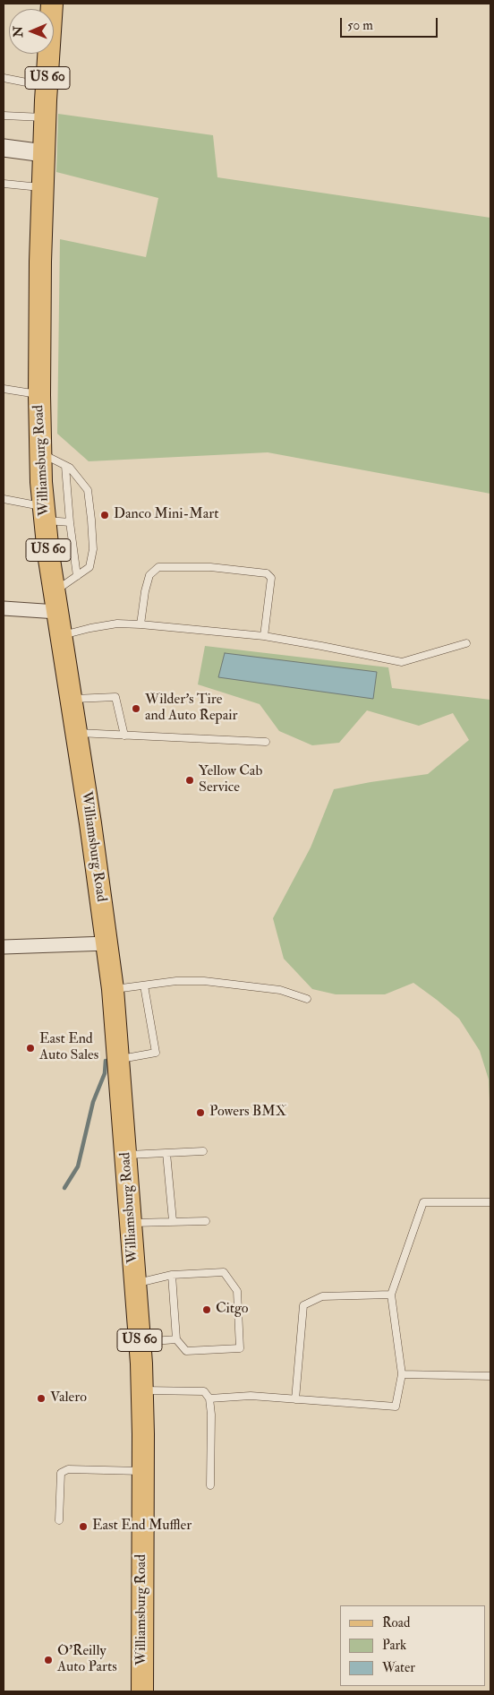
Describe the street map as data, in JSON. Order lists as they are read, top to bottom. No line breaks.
{"streets":{"main road":["US 60","Williamsburg Road"]},"places":["Danco Mini-Mart","Wilder's Tire and Auto Repair","Yellow Cab Service","East End Auto Sales","Powers BMX","Citgo","Valero","East End Muffler","O'Reilly Auto Parts"],"legend":["Road","Park","Water"],"scale_bar":"50 m","north":"left"}
